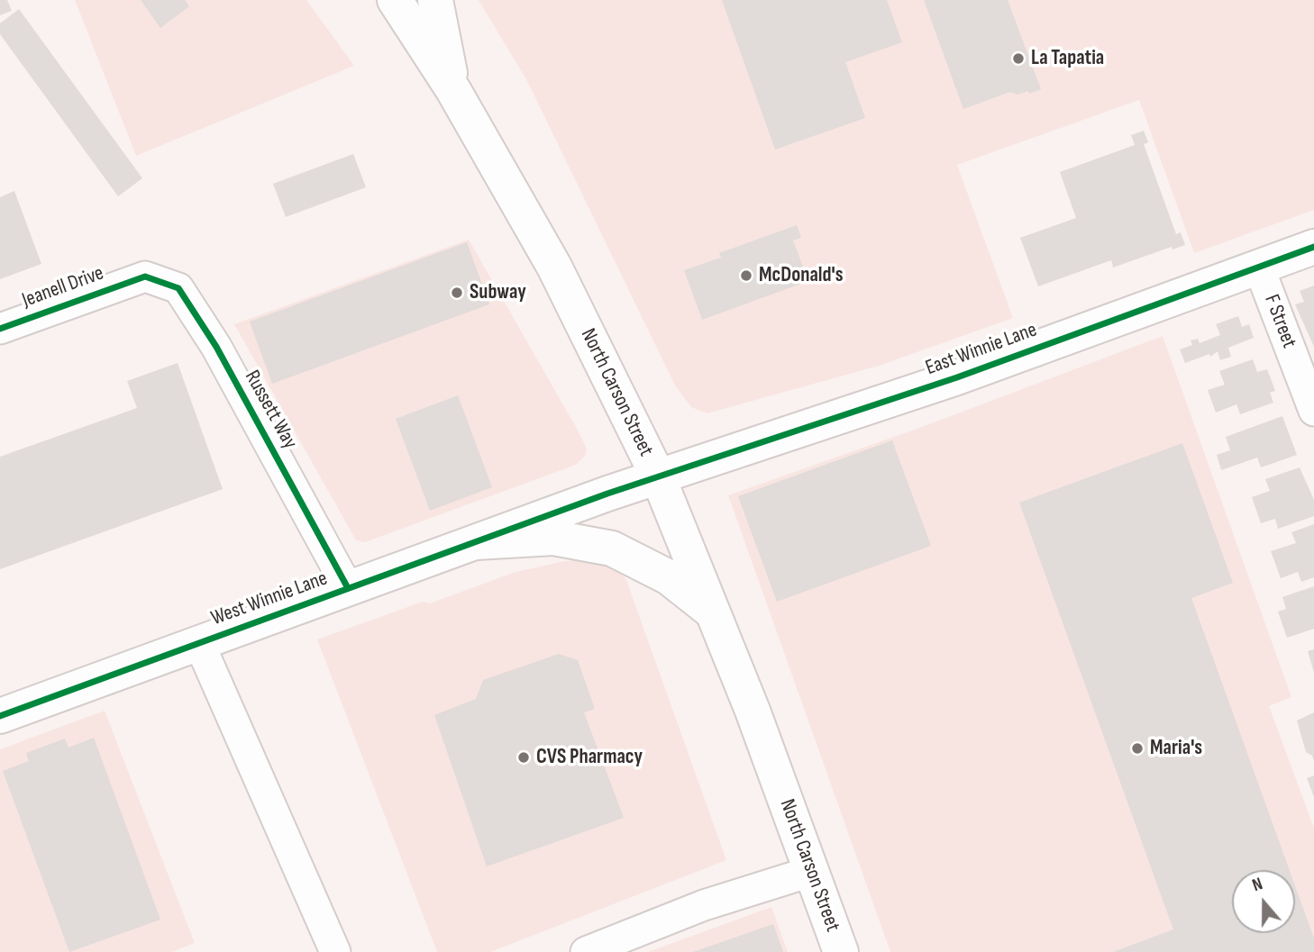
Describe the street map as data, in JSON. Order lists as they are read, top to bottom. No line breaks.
{"streets":{"main road":["East Winnie Lane","North Carson Street","West Winnie Lane"],"street":["Jeanell Drive","F Street","Russett Way"]},"crossings":[["Jeanell Drive","Russett Way"],["F Street","East Winnie Lane"],["East Winnie Lane","North Carson Street"],["East Winnie Lane","West Winnie Lane"],["North Carson Street","West Winnie Lane"],["Russett Way","West Winnie Lane"]],"places":["La Tapatia","McDonald's","Subway","Maria's","CVS Pharmacy"],"north":"top"}
